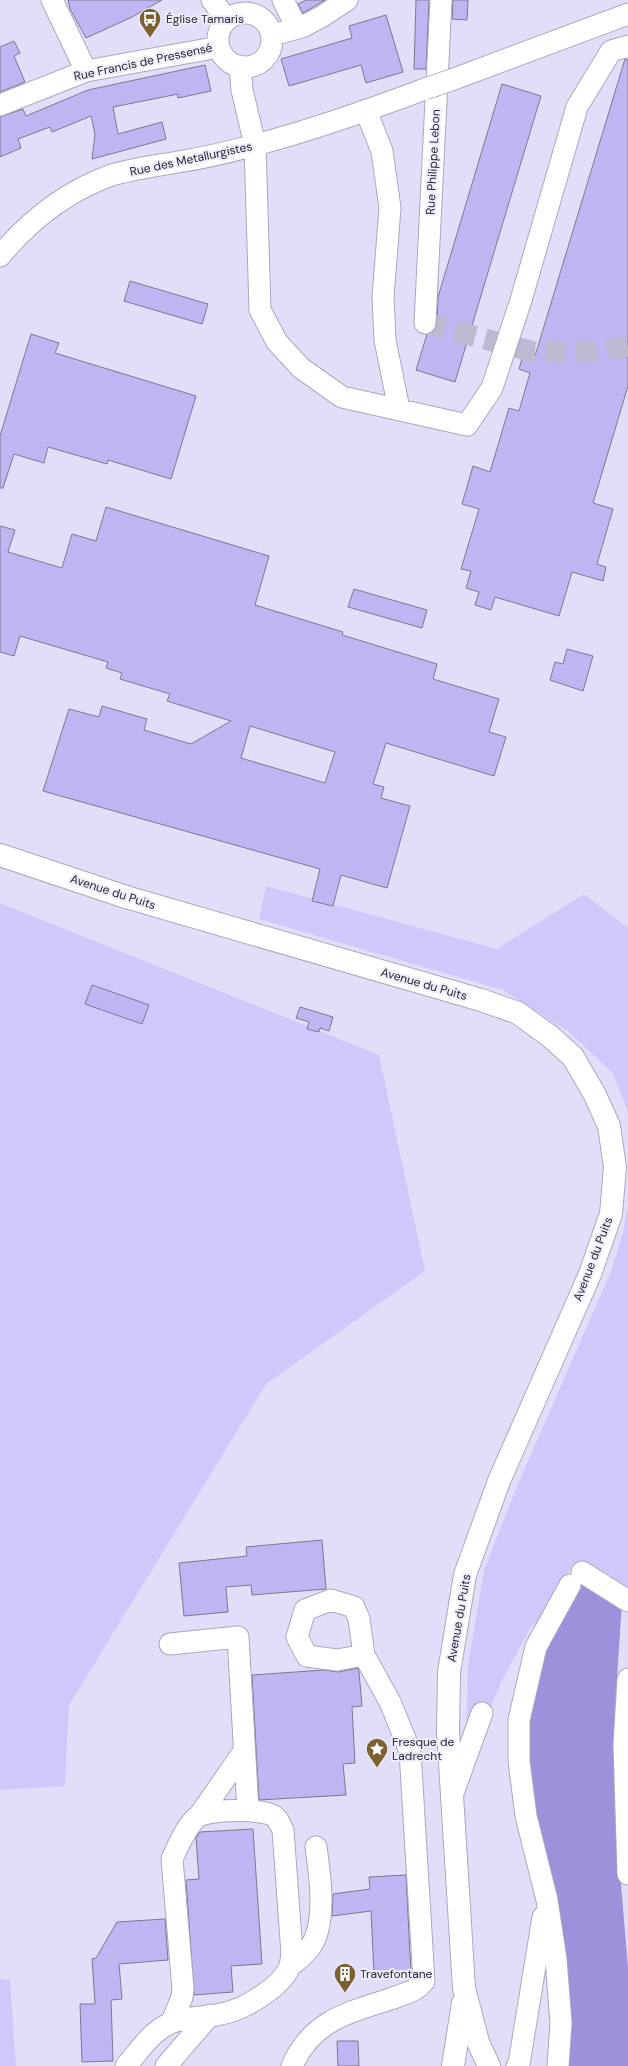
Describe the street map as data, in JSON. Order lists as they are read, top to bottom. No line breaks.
{"streets":{"main road":["Avenue du Puits"],"street":["Rue Francis de Pressensé","Rue des Metallurgistes","Rue Philippe Lebon"]},"places":{"bus stop":["Église Tamaris"],"place":["Fresque de Ladrecht"],"building":["Travefontane"]}}
